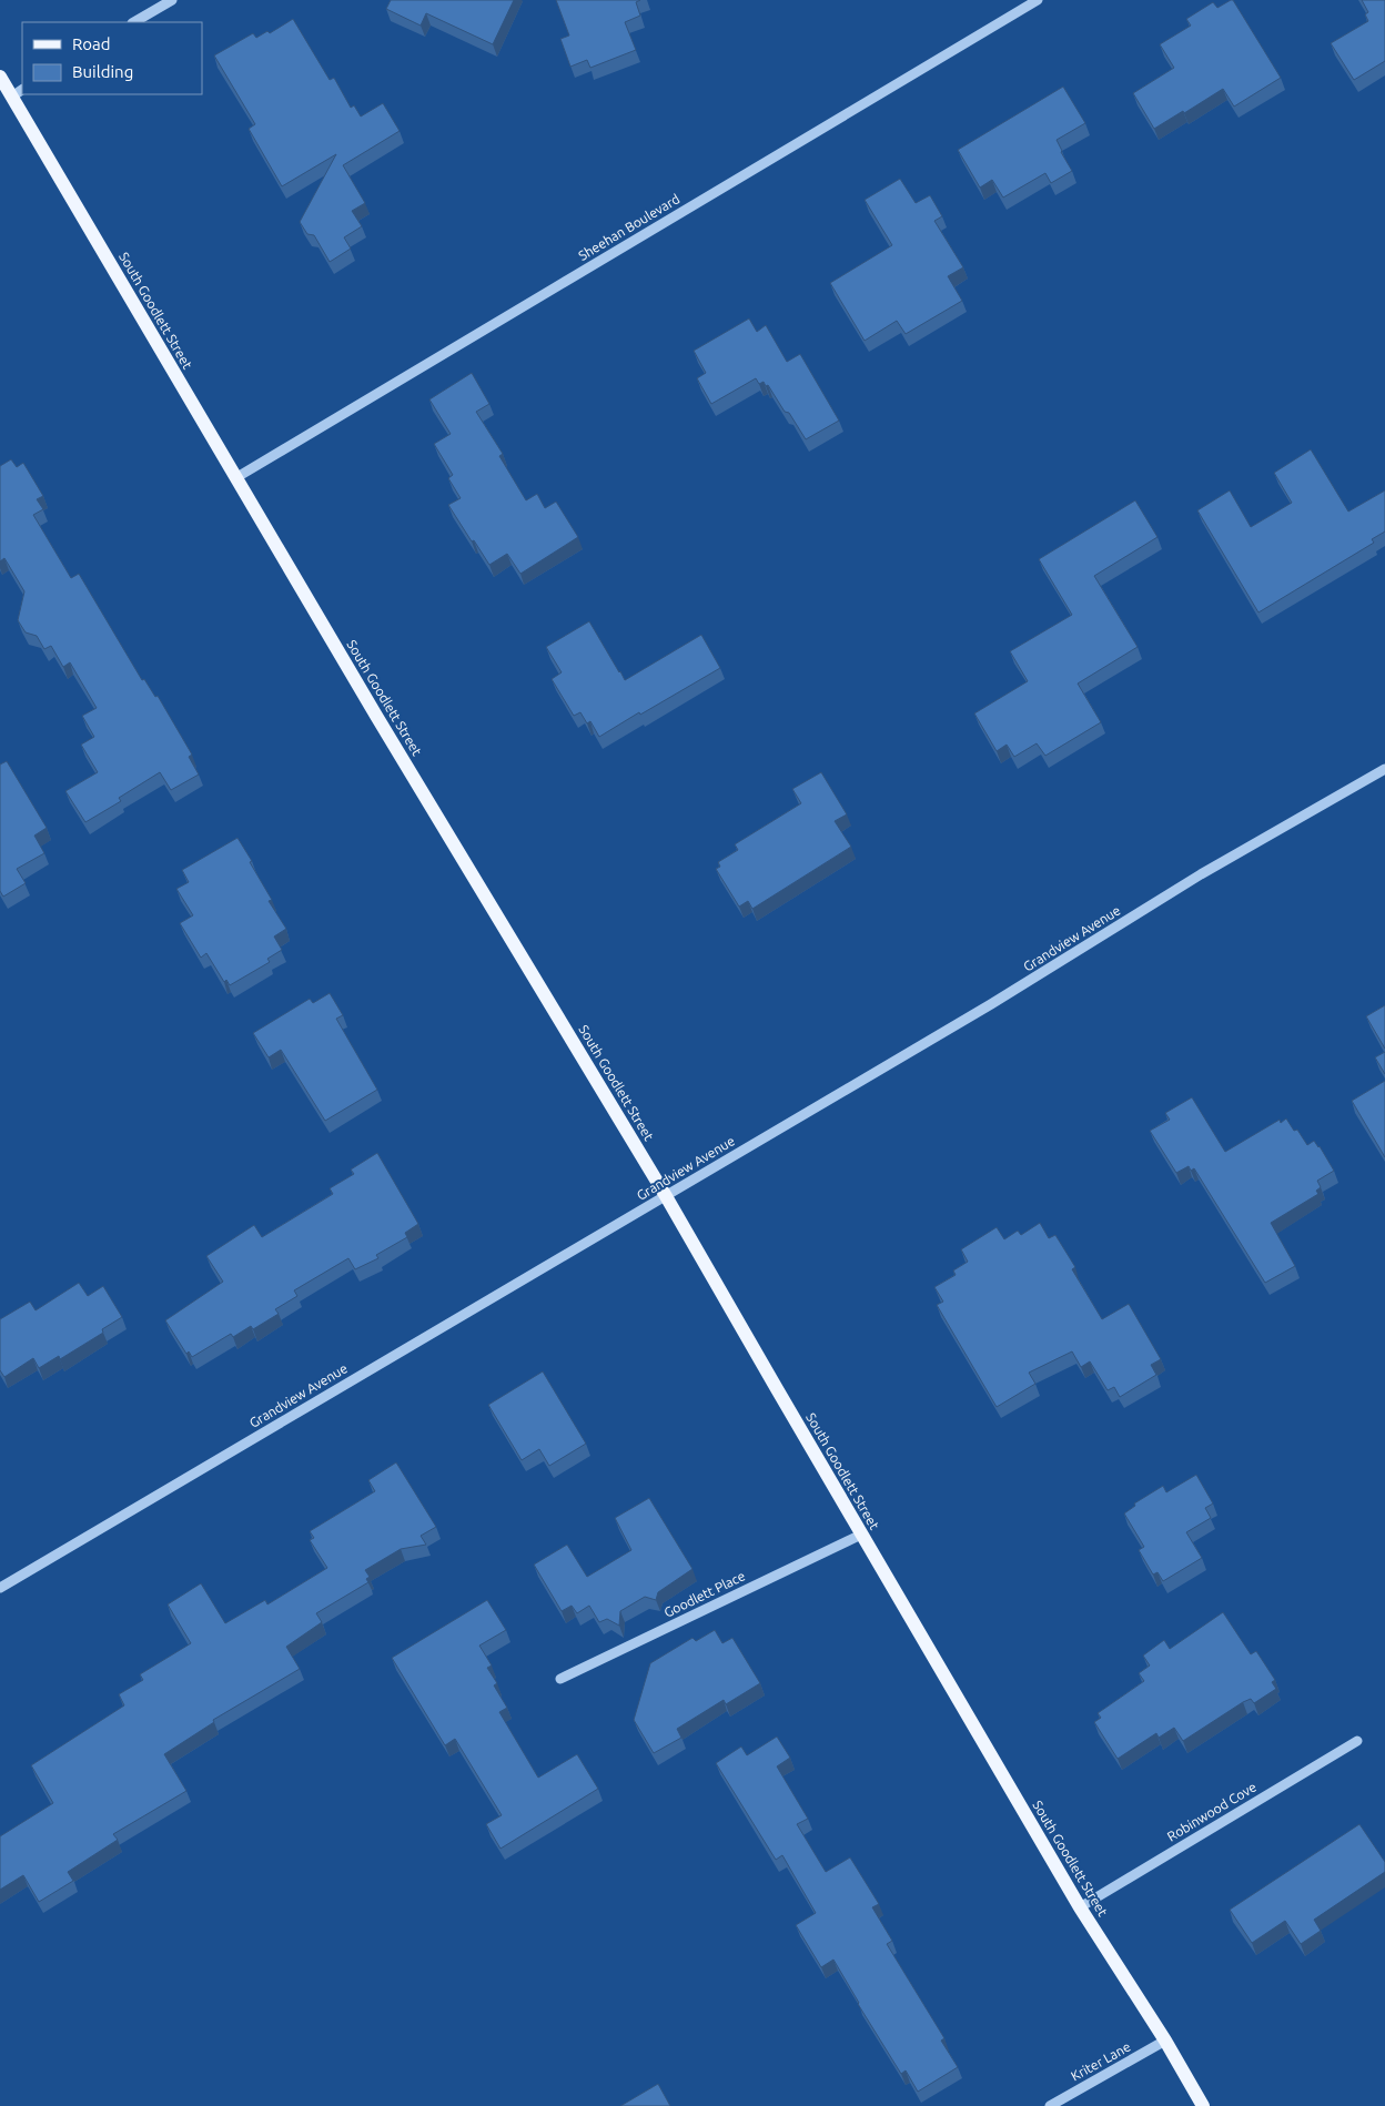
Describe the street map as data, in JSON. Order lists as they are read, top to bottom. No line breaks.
{"streets":{"main road":["South Goodlett Street"],"street":["Sheehan Boulevard","Grandview Avenue","Goodlett Place","Robinwood Cove","Kriter Lane"]},"crossings":[["Sheehan Boulevard","South Goodlett Street"],["South Goodlett Street","Grandview Avenue"],["South Goodlett Street","Goodlett Place"],["South Goodlett Street","Robinwood Cove"],["South Goodlett Street","Kriter Lane"]],"legend":["Road","Building"]}
